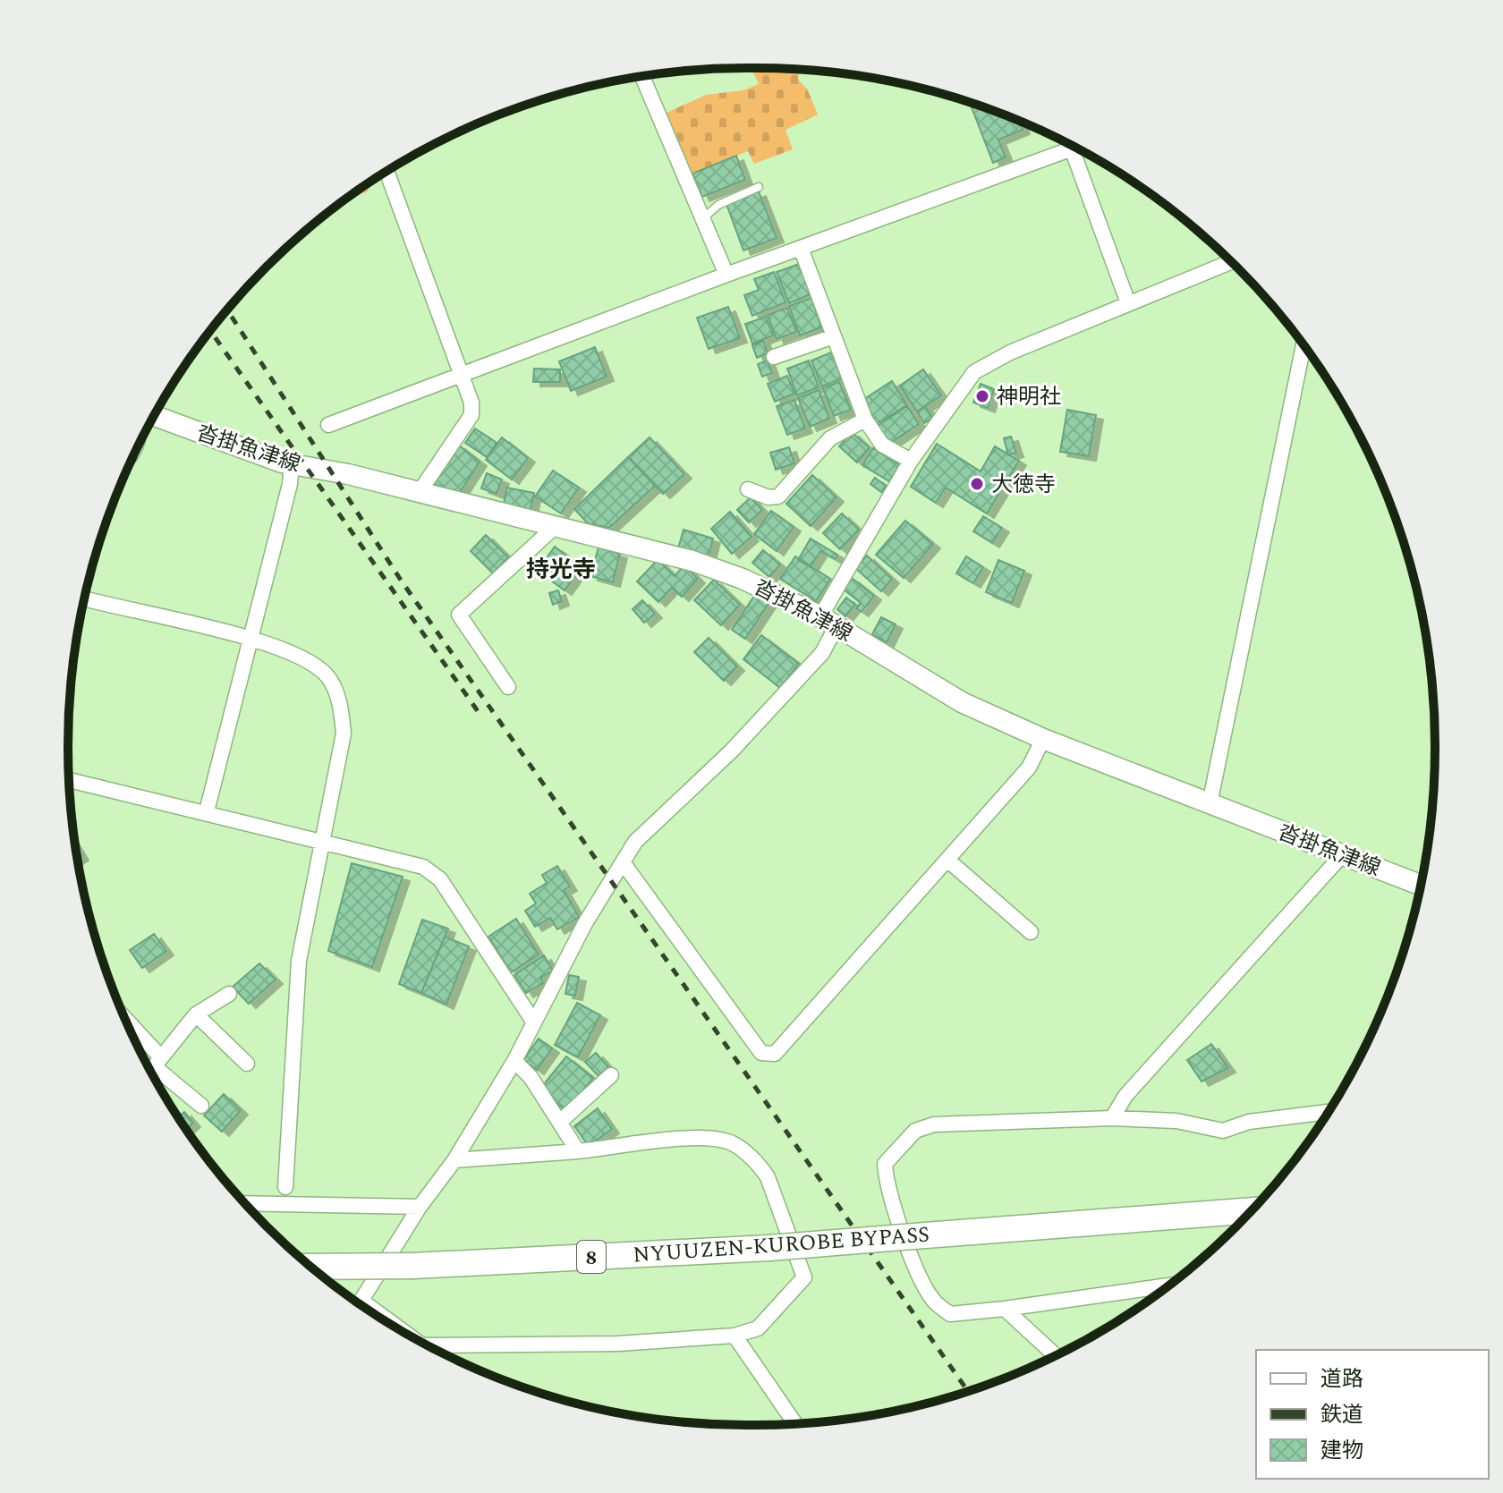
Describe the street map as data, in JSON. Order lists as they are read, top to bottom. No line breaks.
{"streets":{"highway":["NYUUZEN-KUROBE BYPASS","8"],"main road":["沓掛魚津線"]},"districts":["持光寺"],"places":["神明社","大徳寺"],"legend":["道路","鉄道","建物"]}
